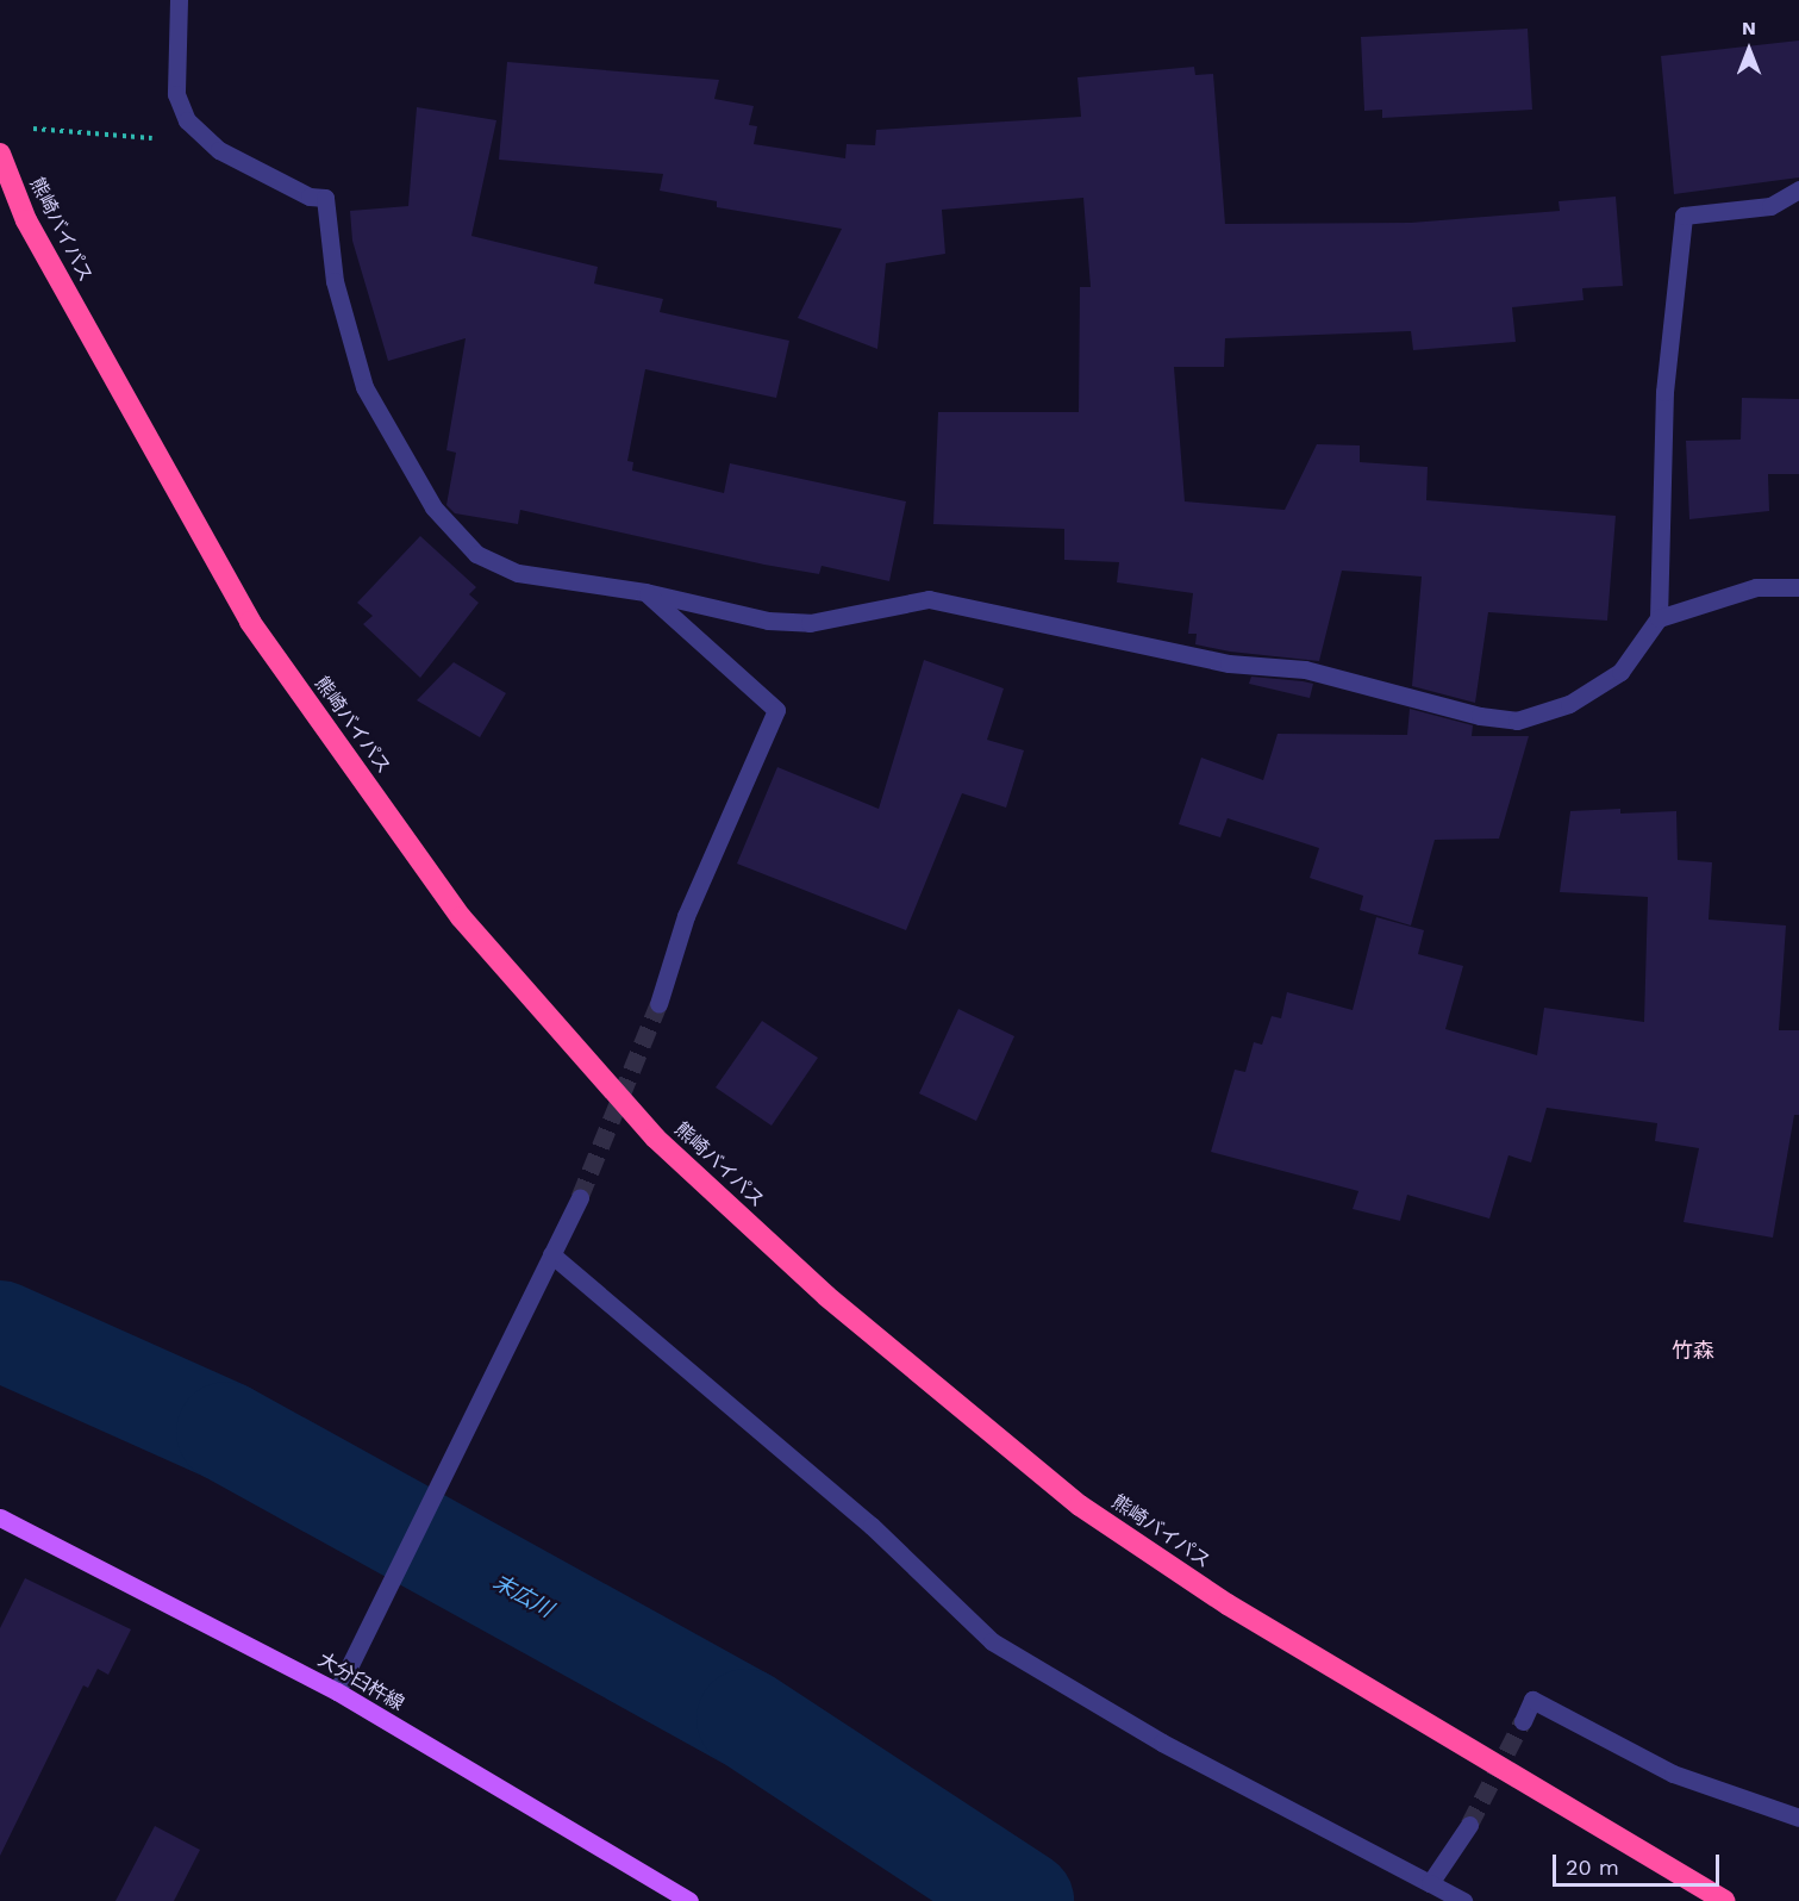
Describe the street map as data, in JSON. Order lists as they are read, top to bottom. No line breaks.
{"streets":{"highway":["熊崎バイパス"],"main road":["大分臼杵線"]},"districts":["竹森"],"water":["末広川"],"scale_bar":"20 m","north":"top"}
